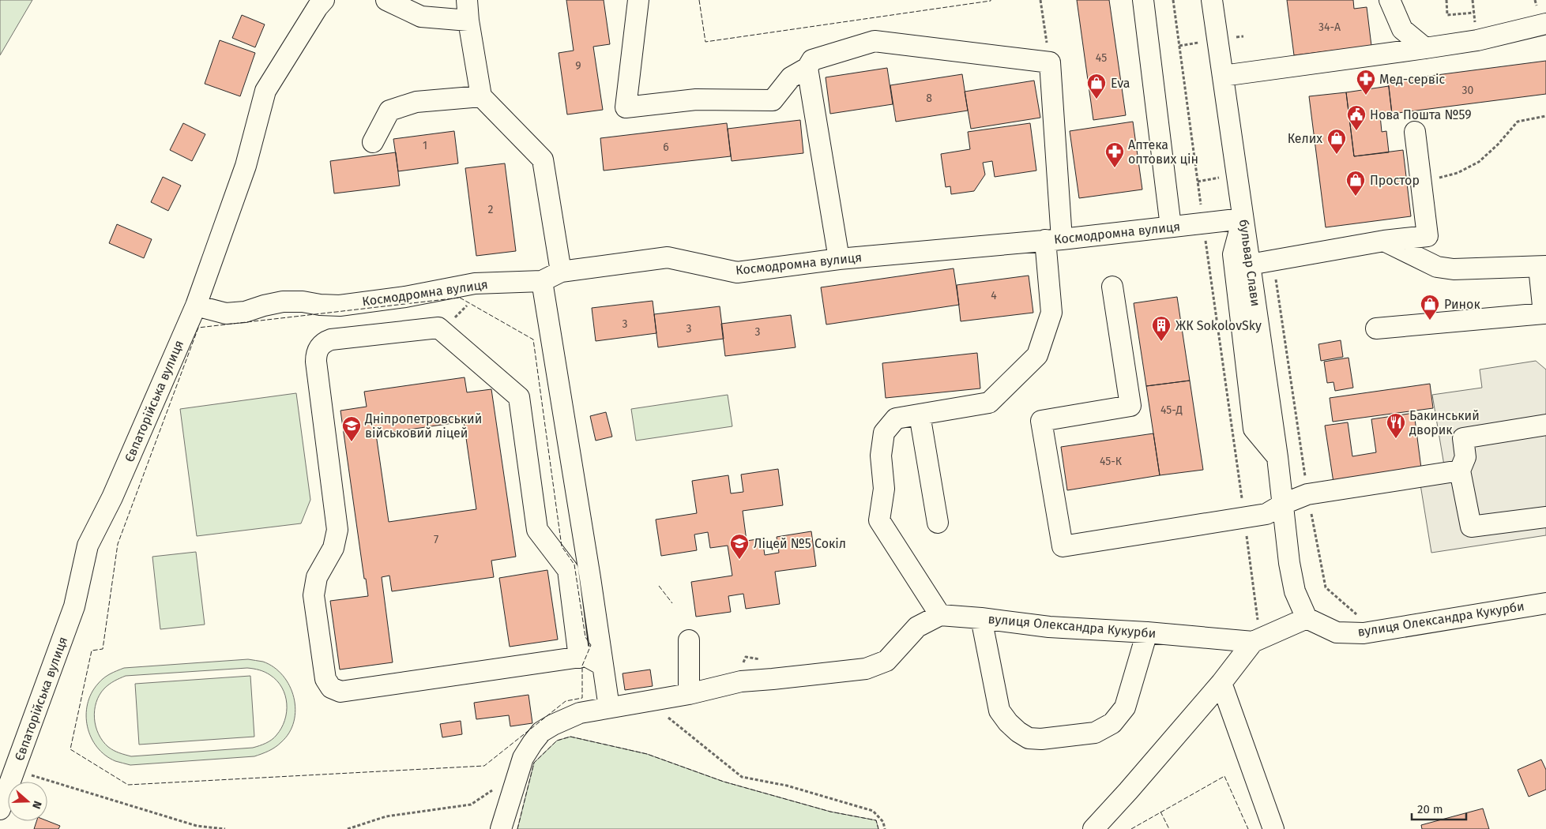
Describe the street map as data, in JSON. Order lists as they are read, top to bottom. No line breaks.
{"streets":{"street":["Космодромна вулиця","бульвар Слави","Євпаторійська вулиця","вулиця Олександра Кукурби"]},"crossings":[["Космодромна вулиця","бульвар Слави"],["Космодромна вулиця","Євпаторійська вулиця"],["бульвар Слави","вулиця Олександра Кукурби"]],"places":{"pharmacy":["Мед-сервіс","Аптека оптових цін"],"shop":["Eva","Келих","Простор","Ринок"],"public building":["Нова Пошта №59"],"building":["ЖК SokolovSky"],"restaurant":["Бакинський дворик"],"school or university":["Дніпропетровський військовий ліцей","Ліцей №5 Сокіл"]},"house_numbers":["34-А","45","9","30","8","1","6","2","4","3","3","3","45-Д","45-К","7"],"scale_bar":"20 m","north":"right"}
